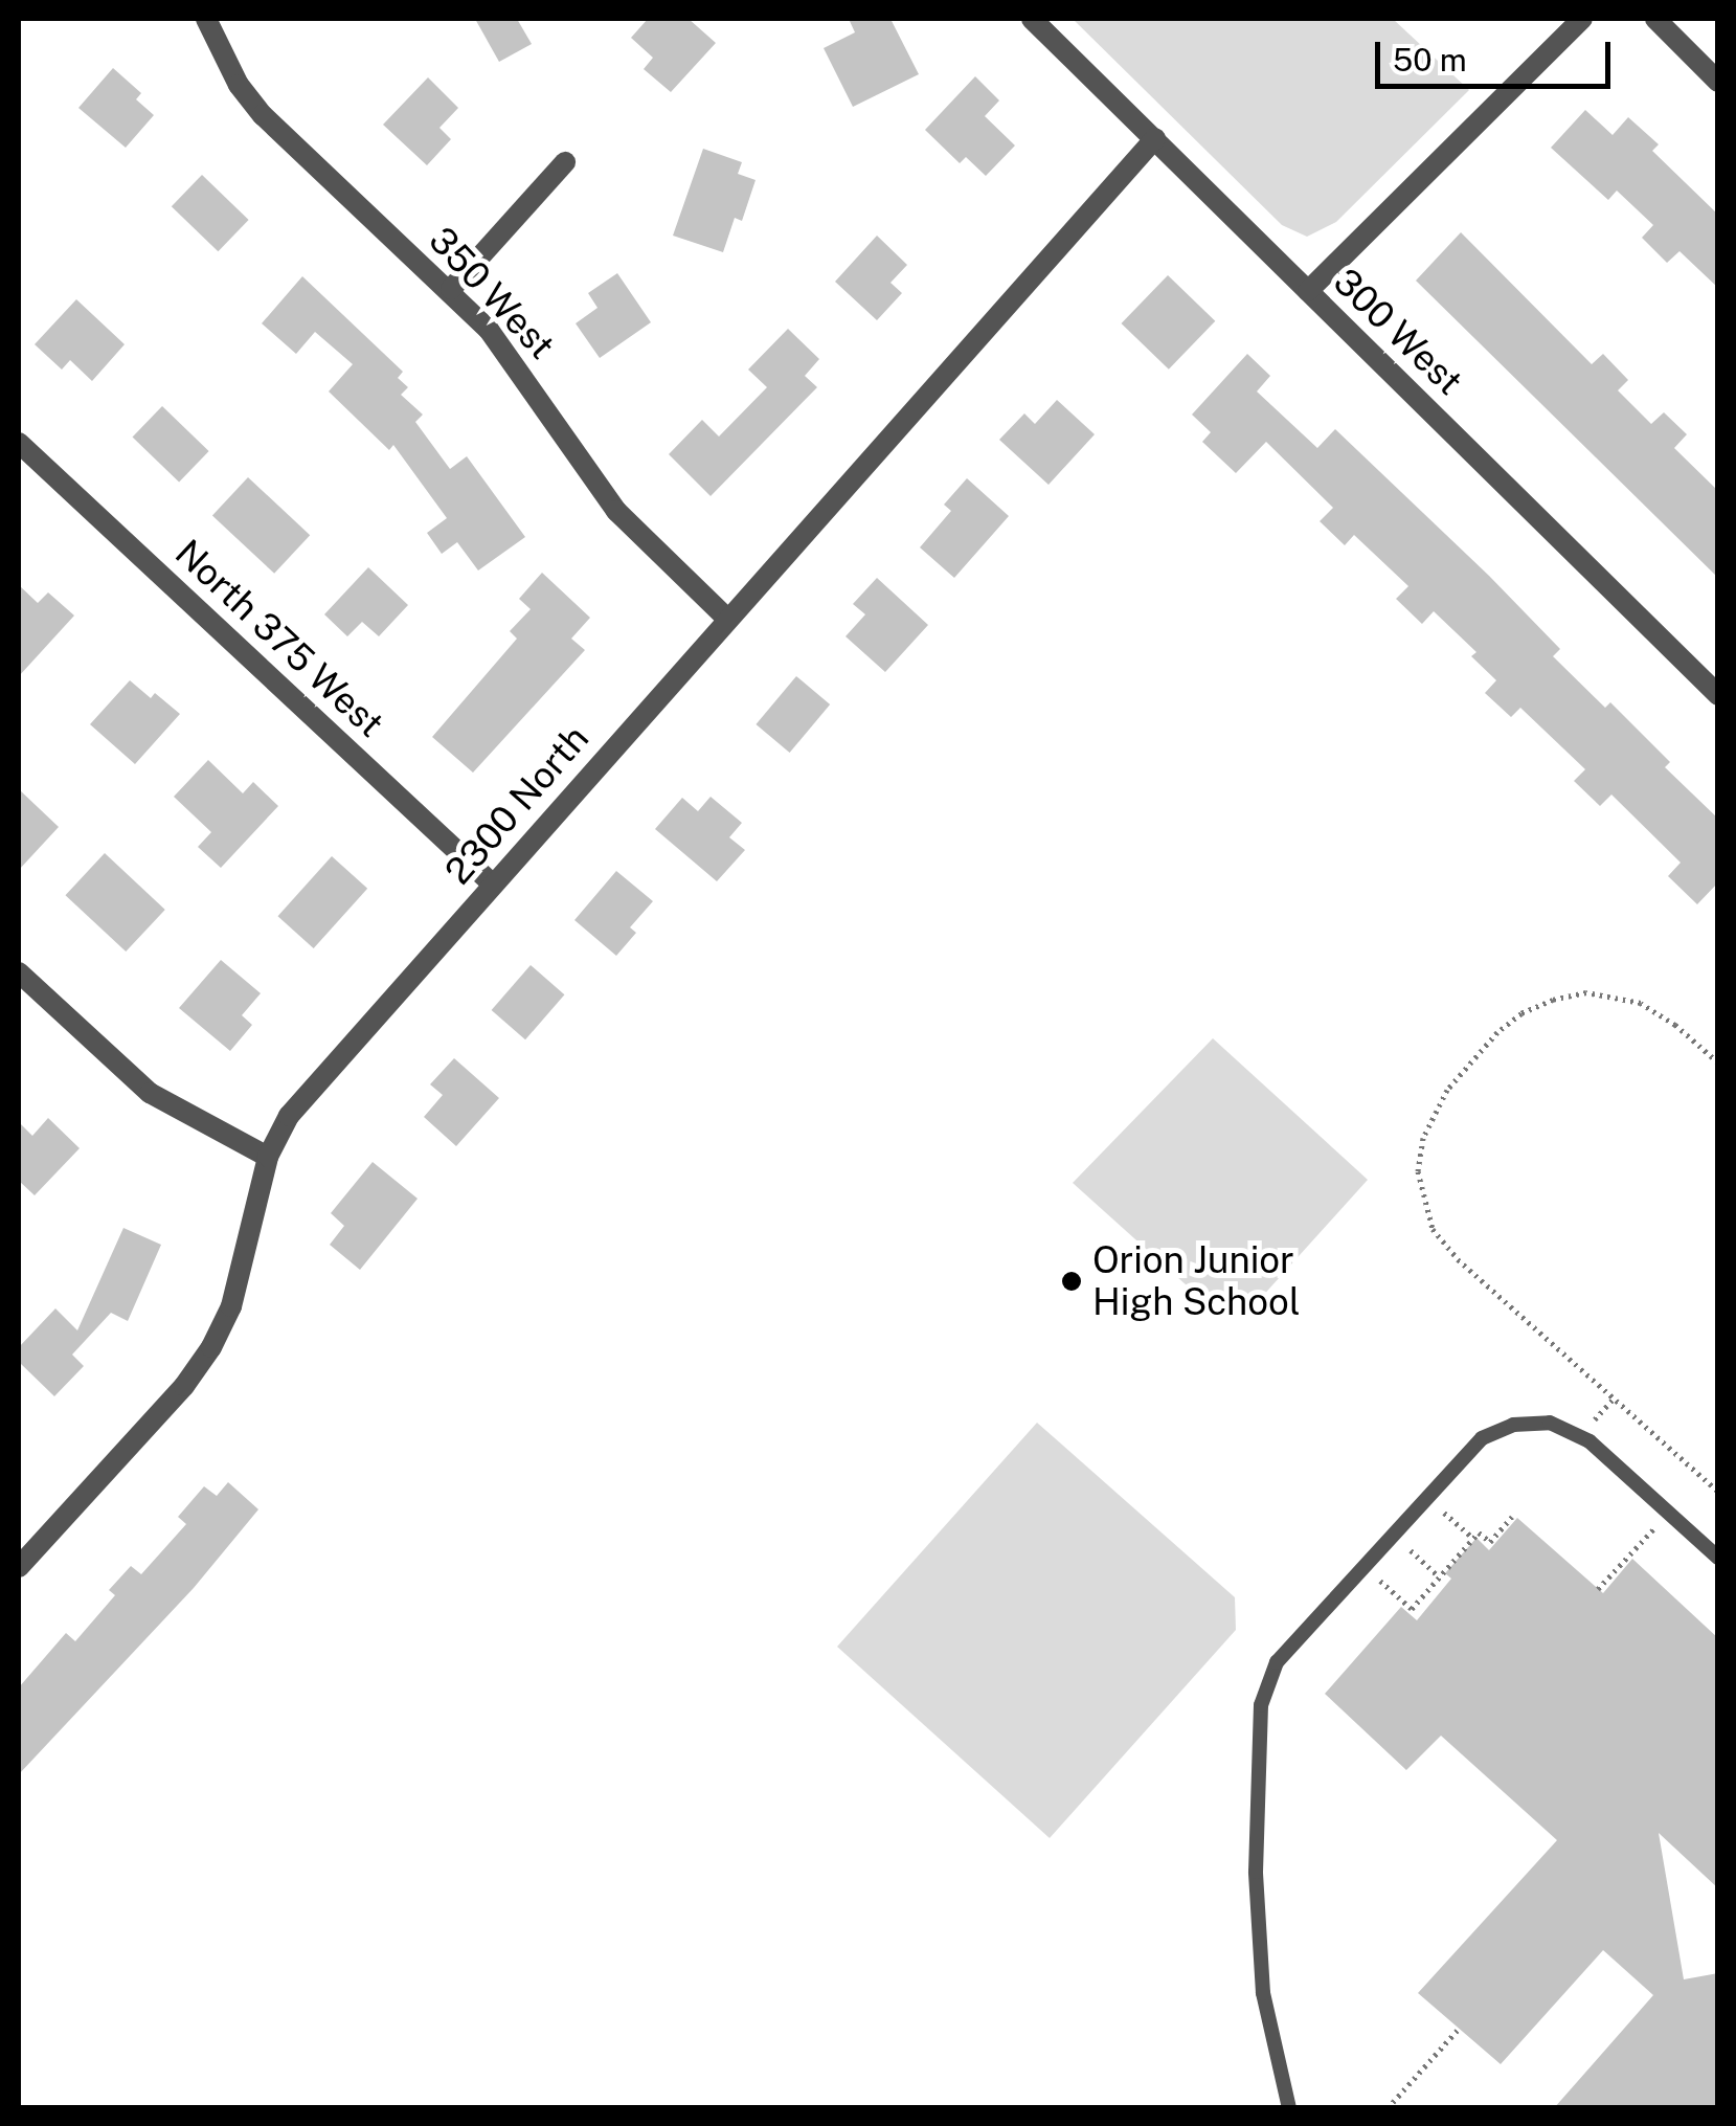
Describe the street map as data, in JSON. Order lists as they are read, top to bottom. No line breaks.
{"streets":{"street":["350 West","300 West","North 375 West","2300 North"]},"crossings":[["350 West","2300 North"],["300 West","2300 North"],["North 375 West","2300 North"]],"places":["Orion Junior High School"],"scale_bar":"50 m"}
